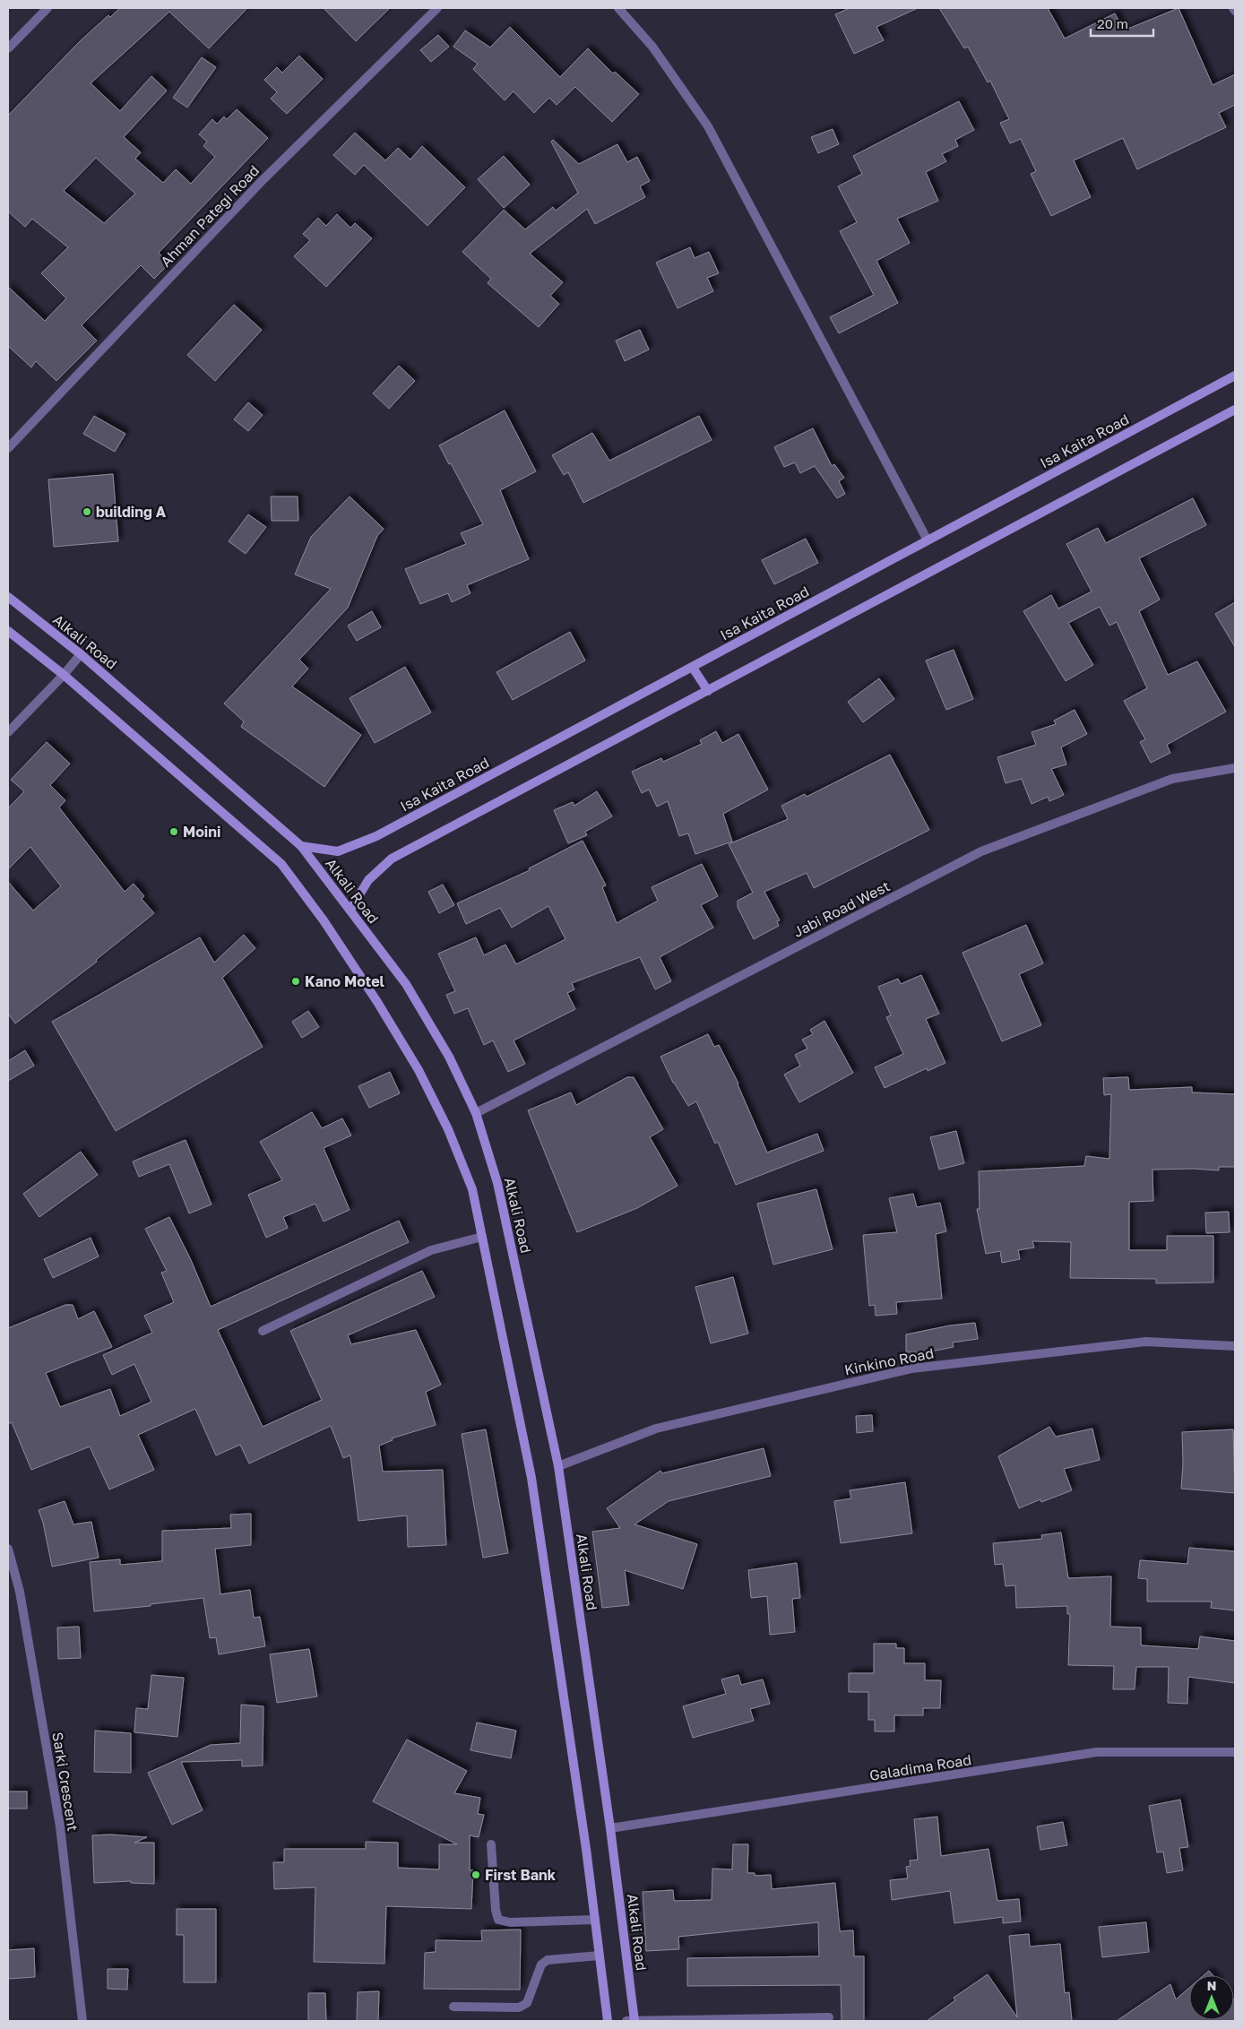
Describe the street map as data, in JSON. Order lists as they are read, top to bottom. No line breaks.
{"streets":{"main road":["Isa Kaita Road","Alkali Road"],"street":["Ahman Pategi Road","Jabi Road West","Kinkino Road","Galadima Road","Sarki Crescent"]},"crossings":[["Isa Kaita Road","Alkali Road"],["Alkali Road","Jabi Road West"],["Alkali Road","Kinkino Road"],["Alkali Road","Galadima Road"]],"places":["building A","Moini","Kano Motel","First Bank"],"scale_bar":"20 m","north":"top"}
